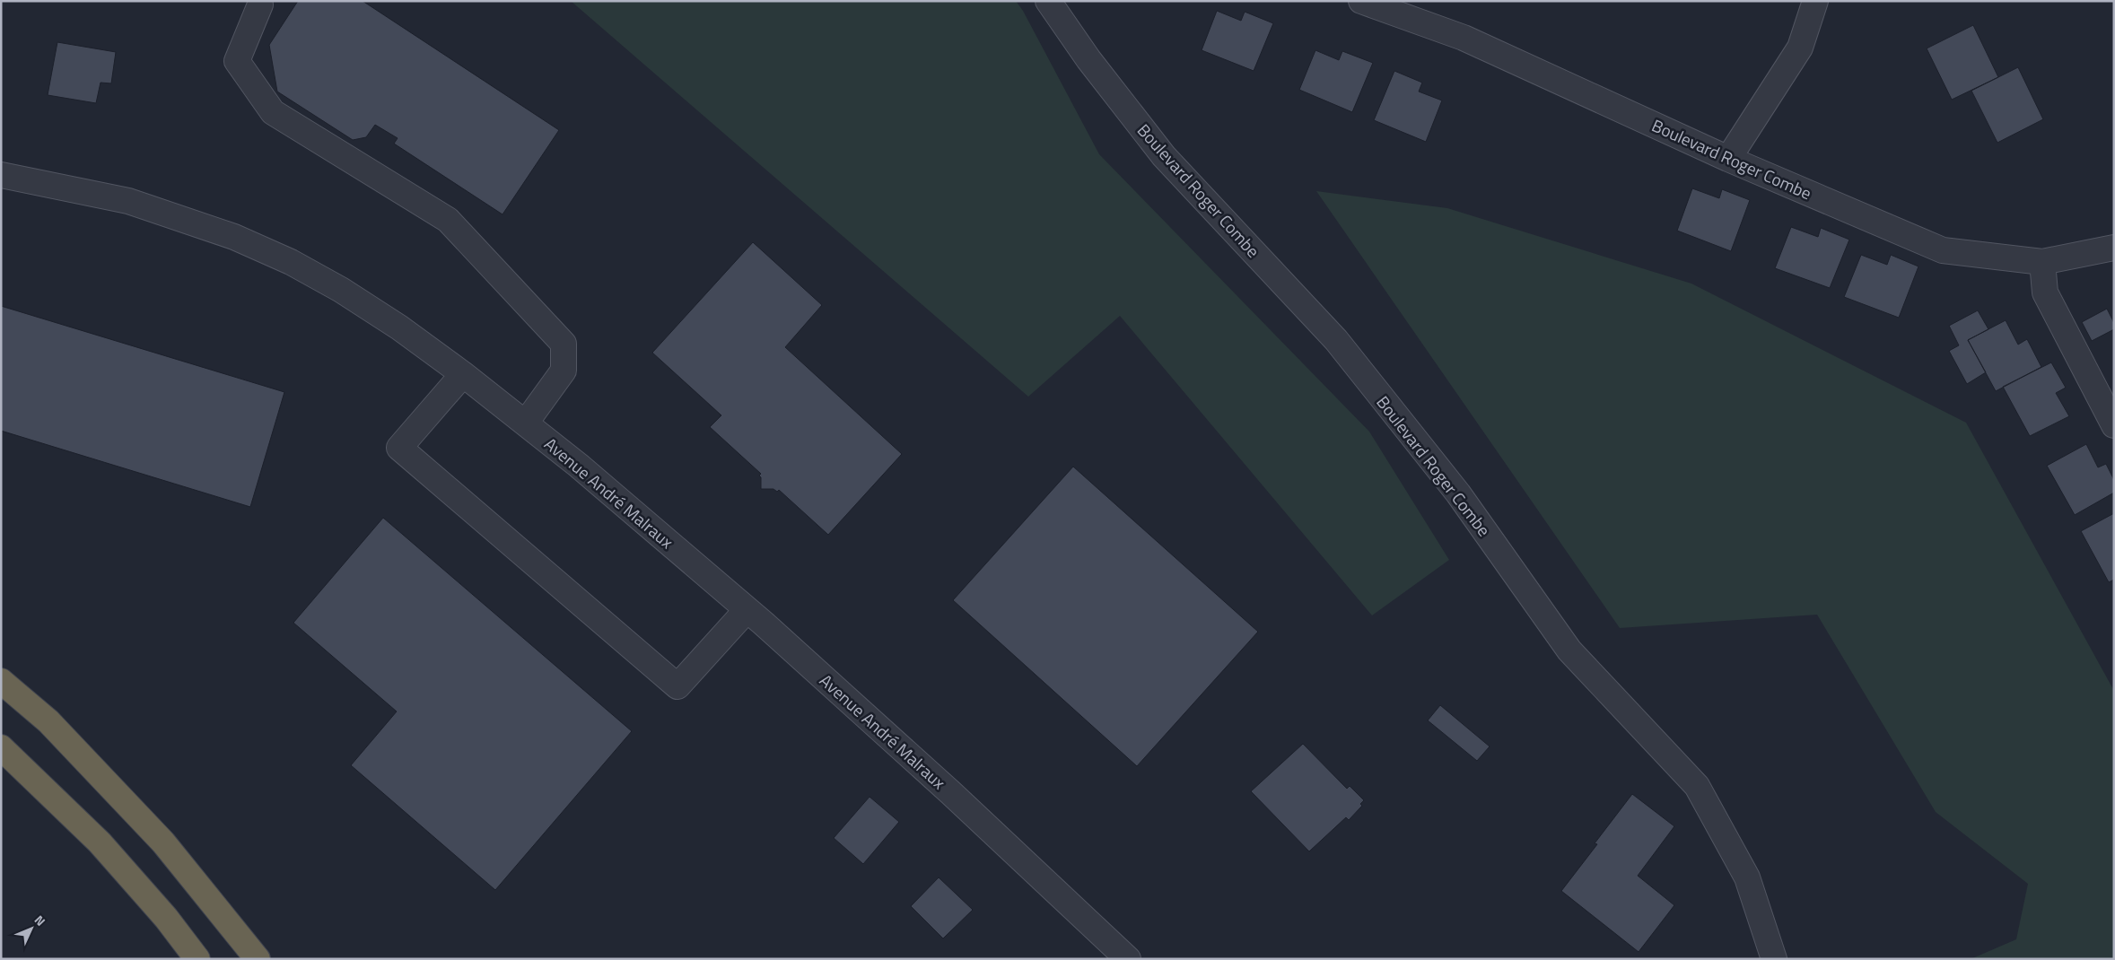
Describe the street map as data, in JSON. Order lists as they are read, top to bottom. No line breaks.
{"streets":{"street":["Boulevard Roger Combe","Avenue André Malraux"]},"north":"top right"}
